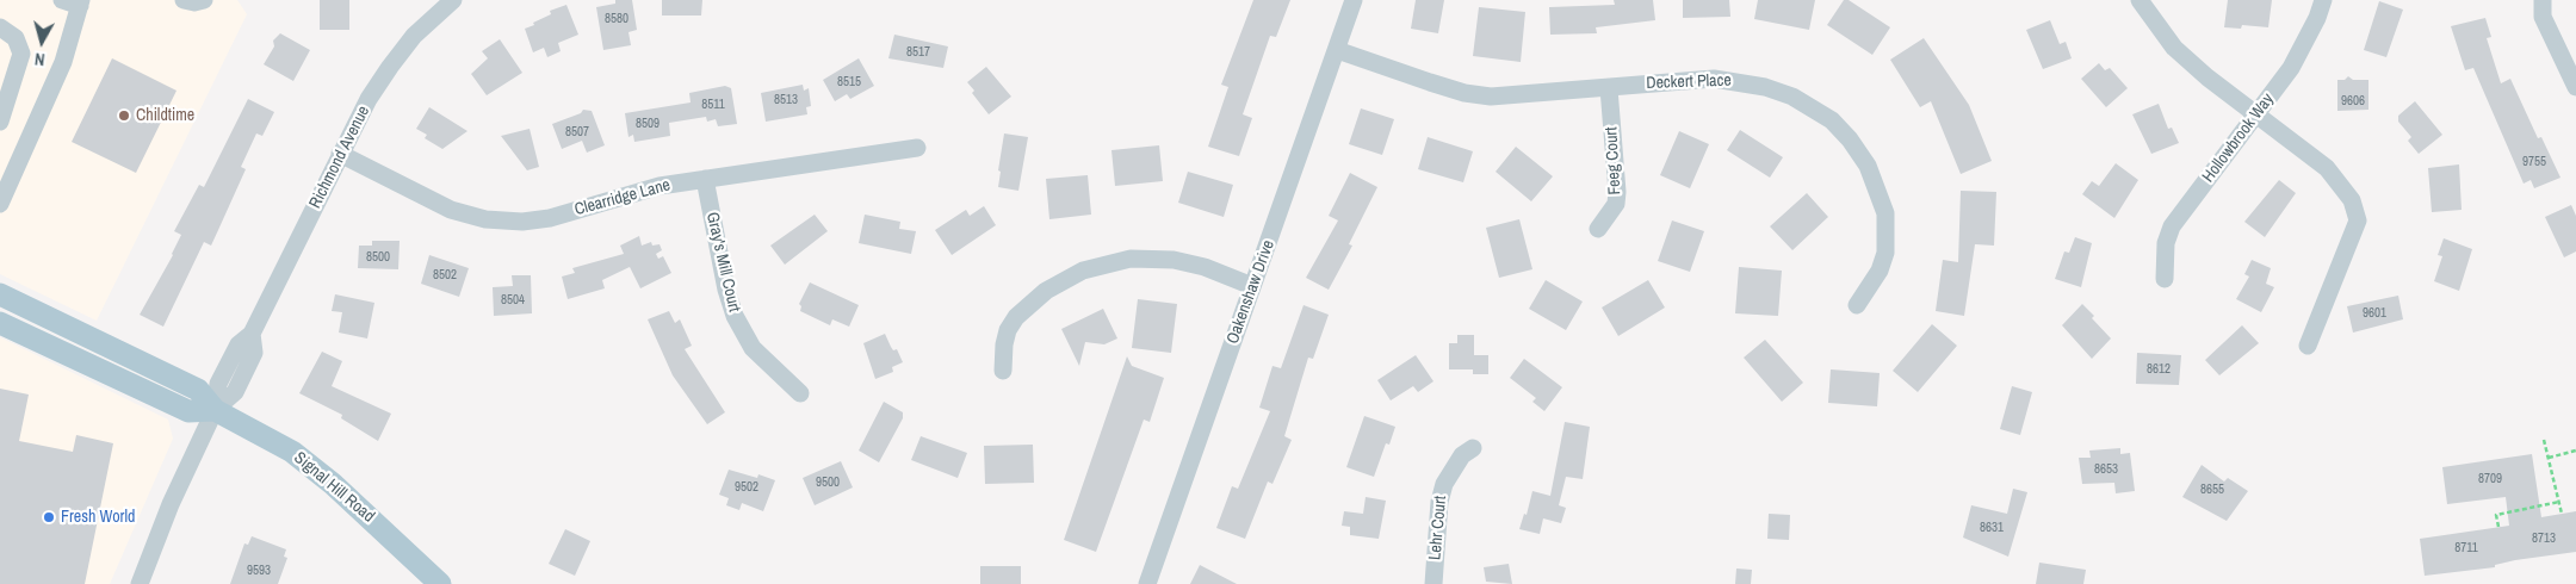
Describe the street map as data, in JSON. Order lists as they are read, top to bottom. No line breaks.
{"streets":{"main road":["Signal Hill Road"],"street":["Deckert Place","Hollowbrook Way","Richmond Avenue","Feeg Court","Clearridge Lane","Gray's Mill Court","Oakenshaw Drive","Lehr Court"]},"crossings":[["Deckert Place","Feeg Court"],["Deckert Place","Oakenshaw Drive"],["Richmond Avenue","Clearridge Lane"],["Richmond Avenue","Signal Hill Road"],["Clearridge Lane","Gray's Mill Court"]],"places":["Childtime","Fresh World"],"house_numbers":["8580","8517","8515","8513","9606","8511","8509","8507","9755","8500","8502","8504","9601","8612","8653","8709","9500","9502","8655","8631","8713","8711","9593"],"north":"bottom"}
